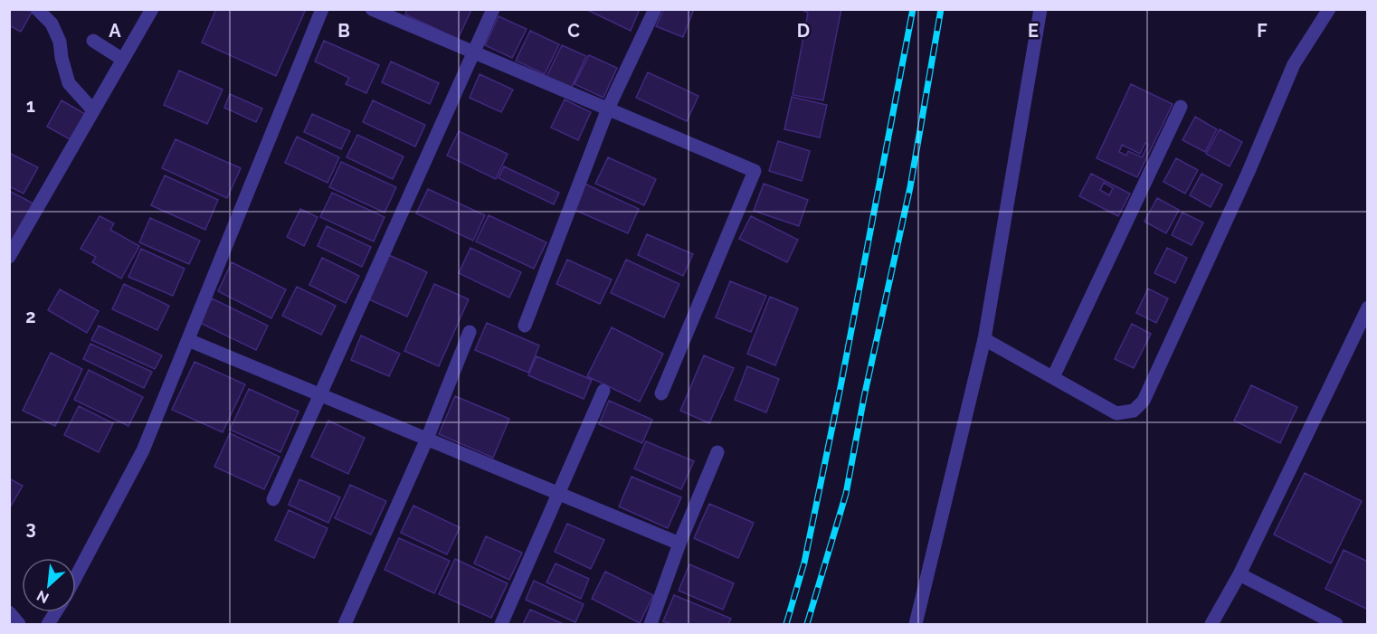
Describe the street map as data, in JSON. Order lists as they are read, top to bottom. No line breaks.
{"north":"bottom left","grid":{"columns":["A","B","C","D","E","F"],"rows":["1","2","3"]}}
